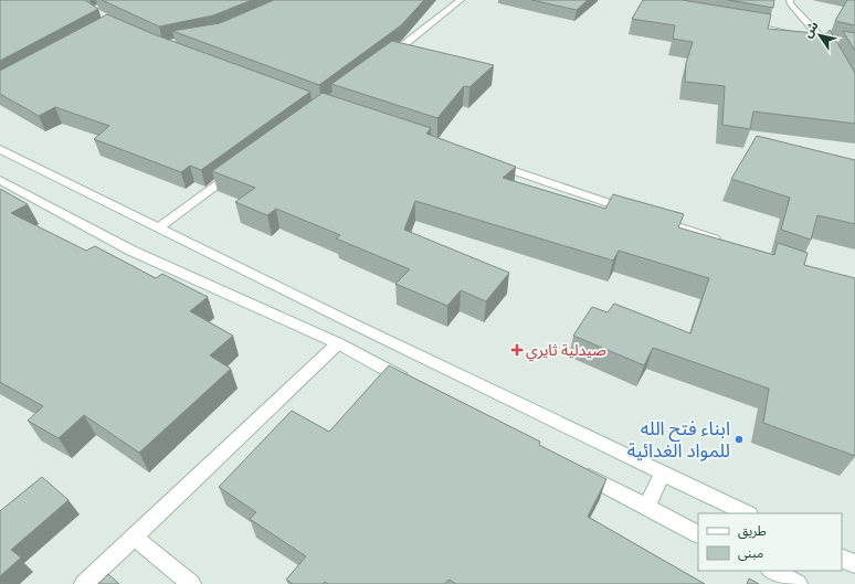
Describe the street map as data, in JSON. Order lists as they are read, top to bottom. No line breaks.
{"places":{"health":["صيدلية ثايري"],"other":["ابناء فتح الله للمواد الغدائية"]},"legend":["طريق","مبنى"],"north":"top left"}
